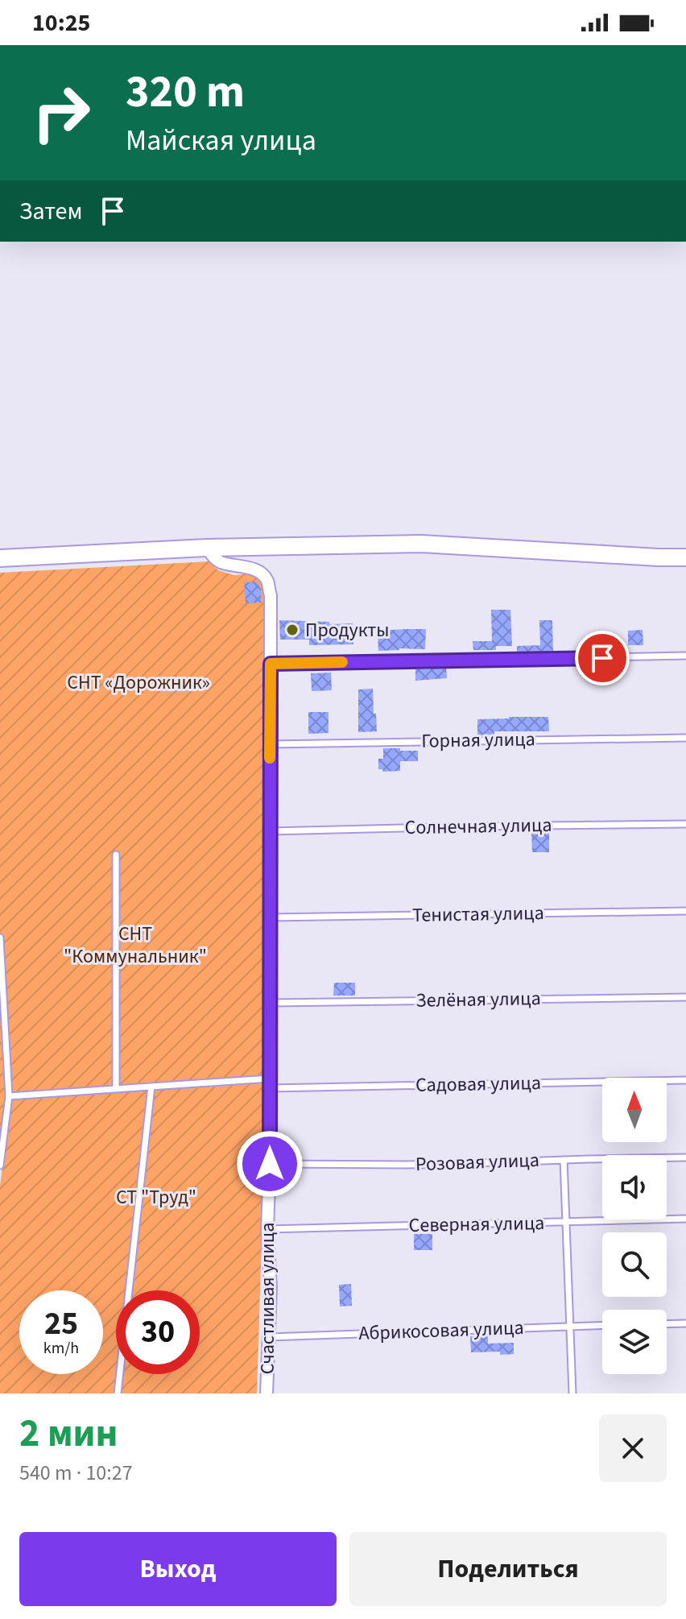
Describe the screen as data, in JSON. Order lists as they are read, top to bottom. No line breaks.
{"streets":{"street":["Счастливая улица"],"lane":["Горная улица","Солнечная улица","Тенистая улица","Зелёная улица","Садовая улица","Розовая улица","Северная улица","Абрикосовая улица"]},"crossings":[["Горная улица","Счастливая улица"],["Солнечная улица","Счастливая улица"],["Тенистая улица","Счастливая улица"],["Зелёная улица","Счастливая улица"],["Садовая улица","Счастливая улица"],["Розовая улица","Счастливая улица"],["Северная улица","Счастливая улица"],["Счастливая улица","Абрикосовая улица"]],"parks":["СНТ «Дорожник»","СНТ \"Коммунальник\"","СТ \"Труд\""],"places":["Продукты"],"north":"top","page":{"status":"10:25","turn":["320 m","Майская улица"],"then":"Затем","speed":"25 km/h","limit":"30","heading":["2 мин","540 m · 10:27"],"buttons":["Выход","Поделиться"]}}
